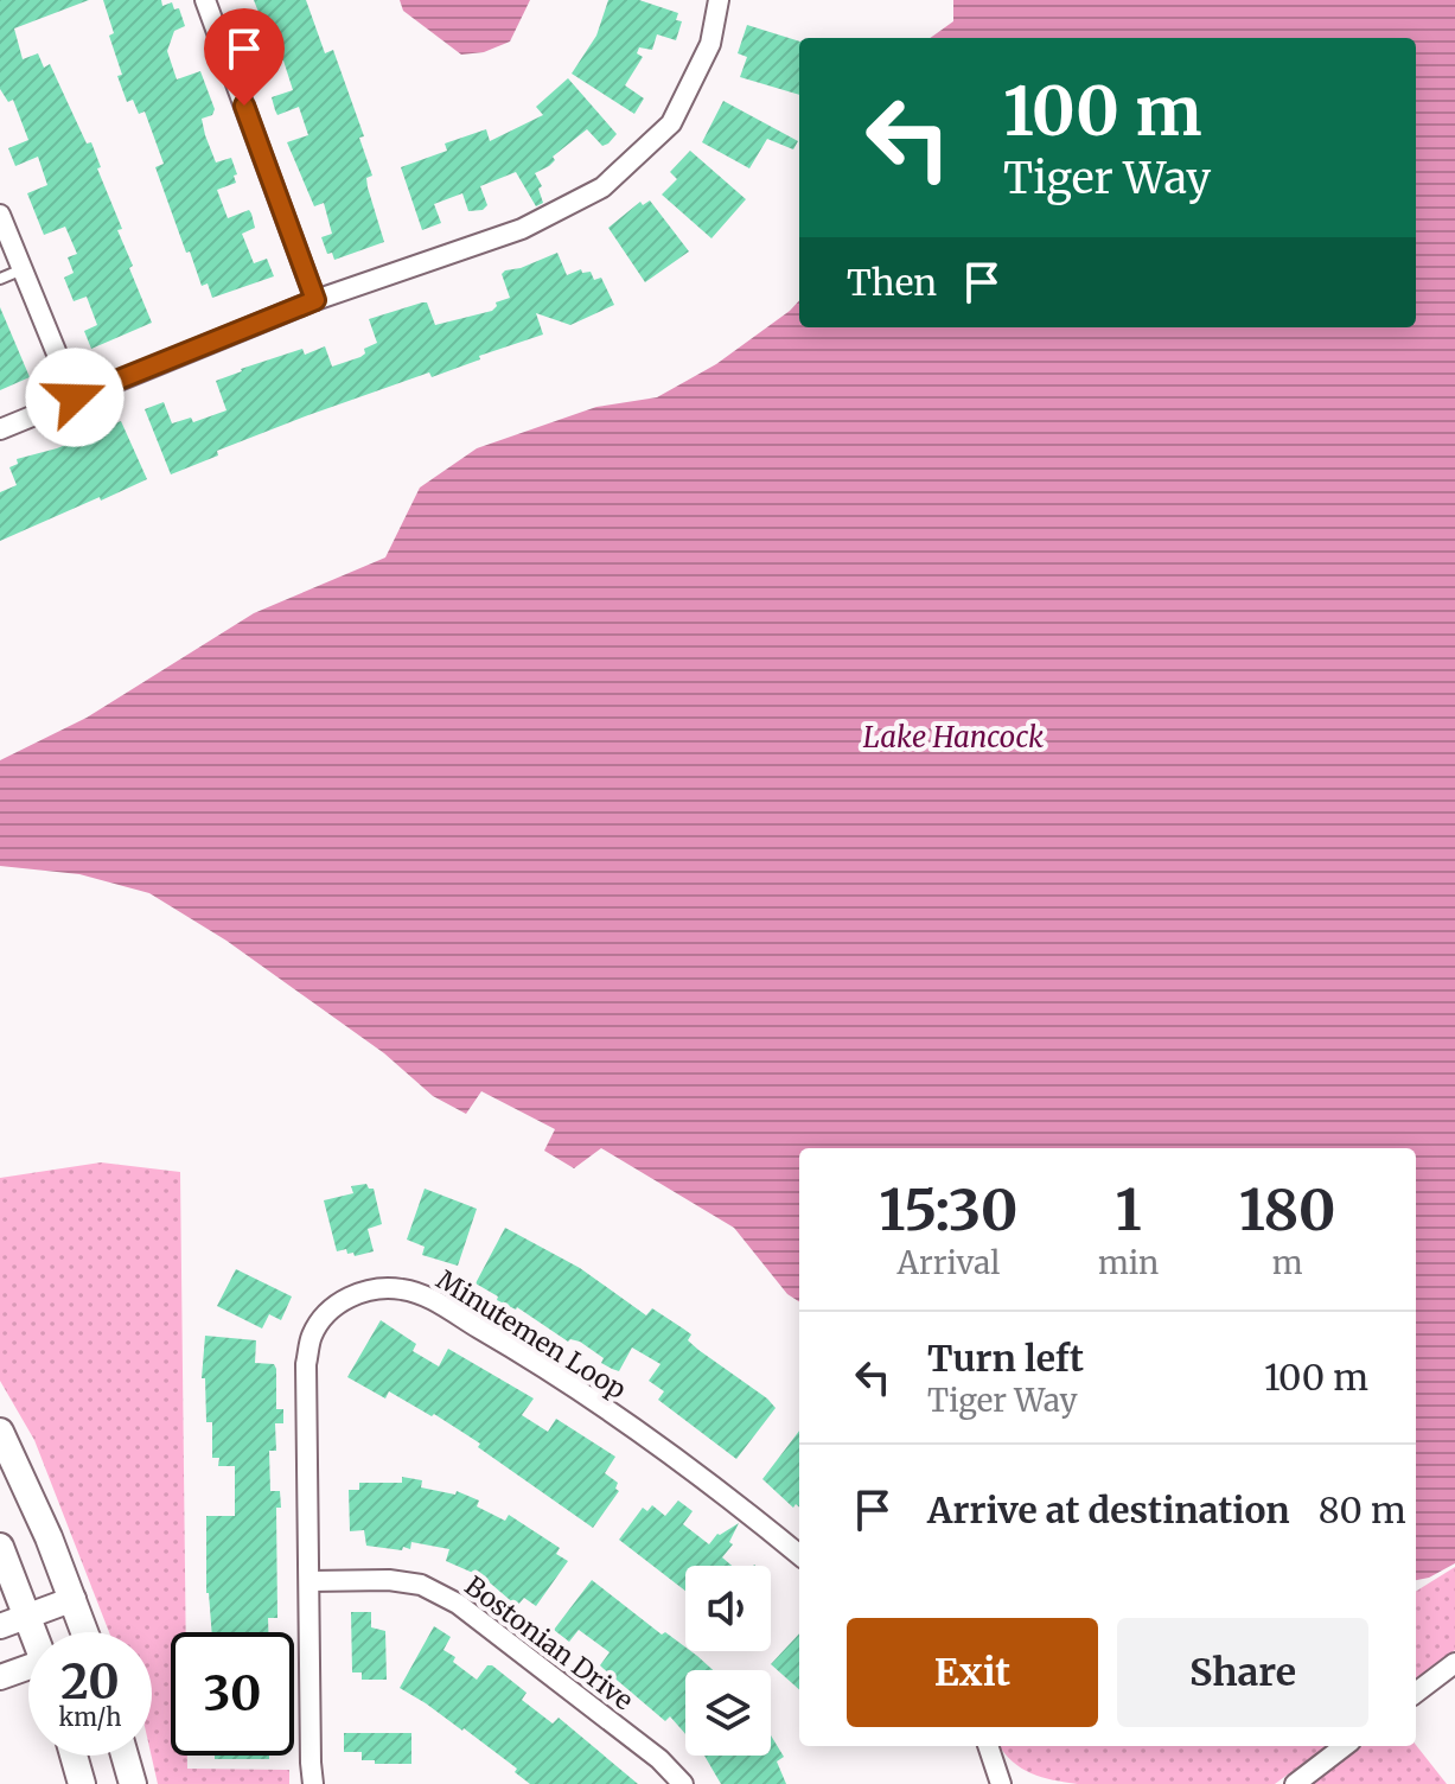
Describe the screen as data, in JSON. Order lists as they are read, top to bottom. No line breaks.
{"streets":{"street":["Minutemen Loop","Bostonian Drive"]},"crossings":[["Minutemen Loop","Bostonian Drive"]],"water":["Lake Hancock"],"page":{"turn":["100 m","Tiger Way"],"then":"Then","eta":["15:30","Arrival","1","min","180","m"],"list":[{"name":"Turn left","note":"Tiger Way","value":"100 m"},{"name":"Arrive at destination","value":"80 m"}],"buttons":["Exit","Share"],"speed":"20 km/h","limit":"30"}}
